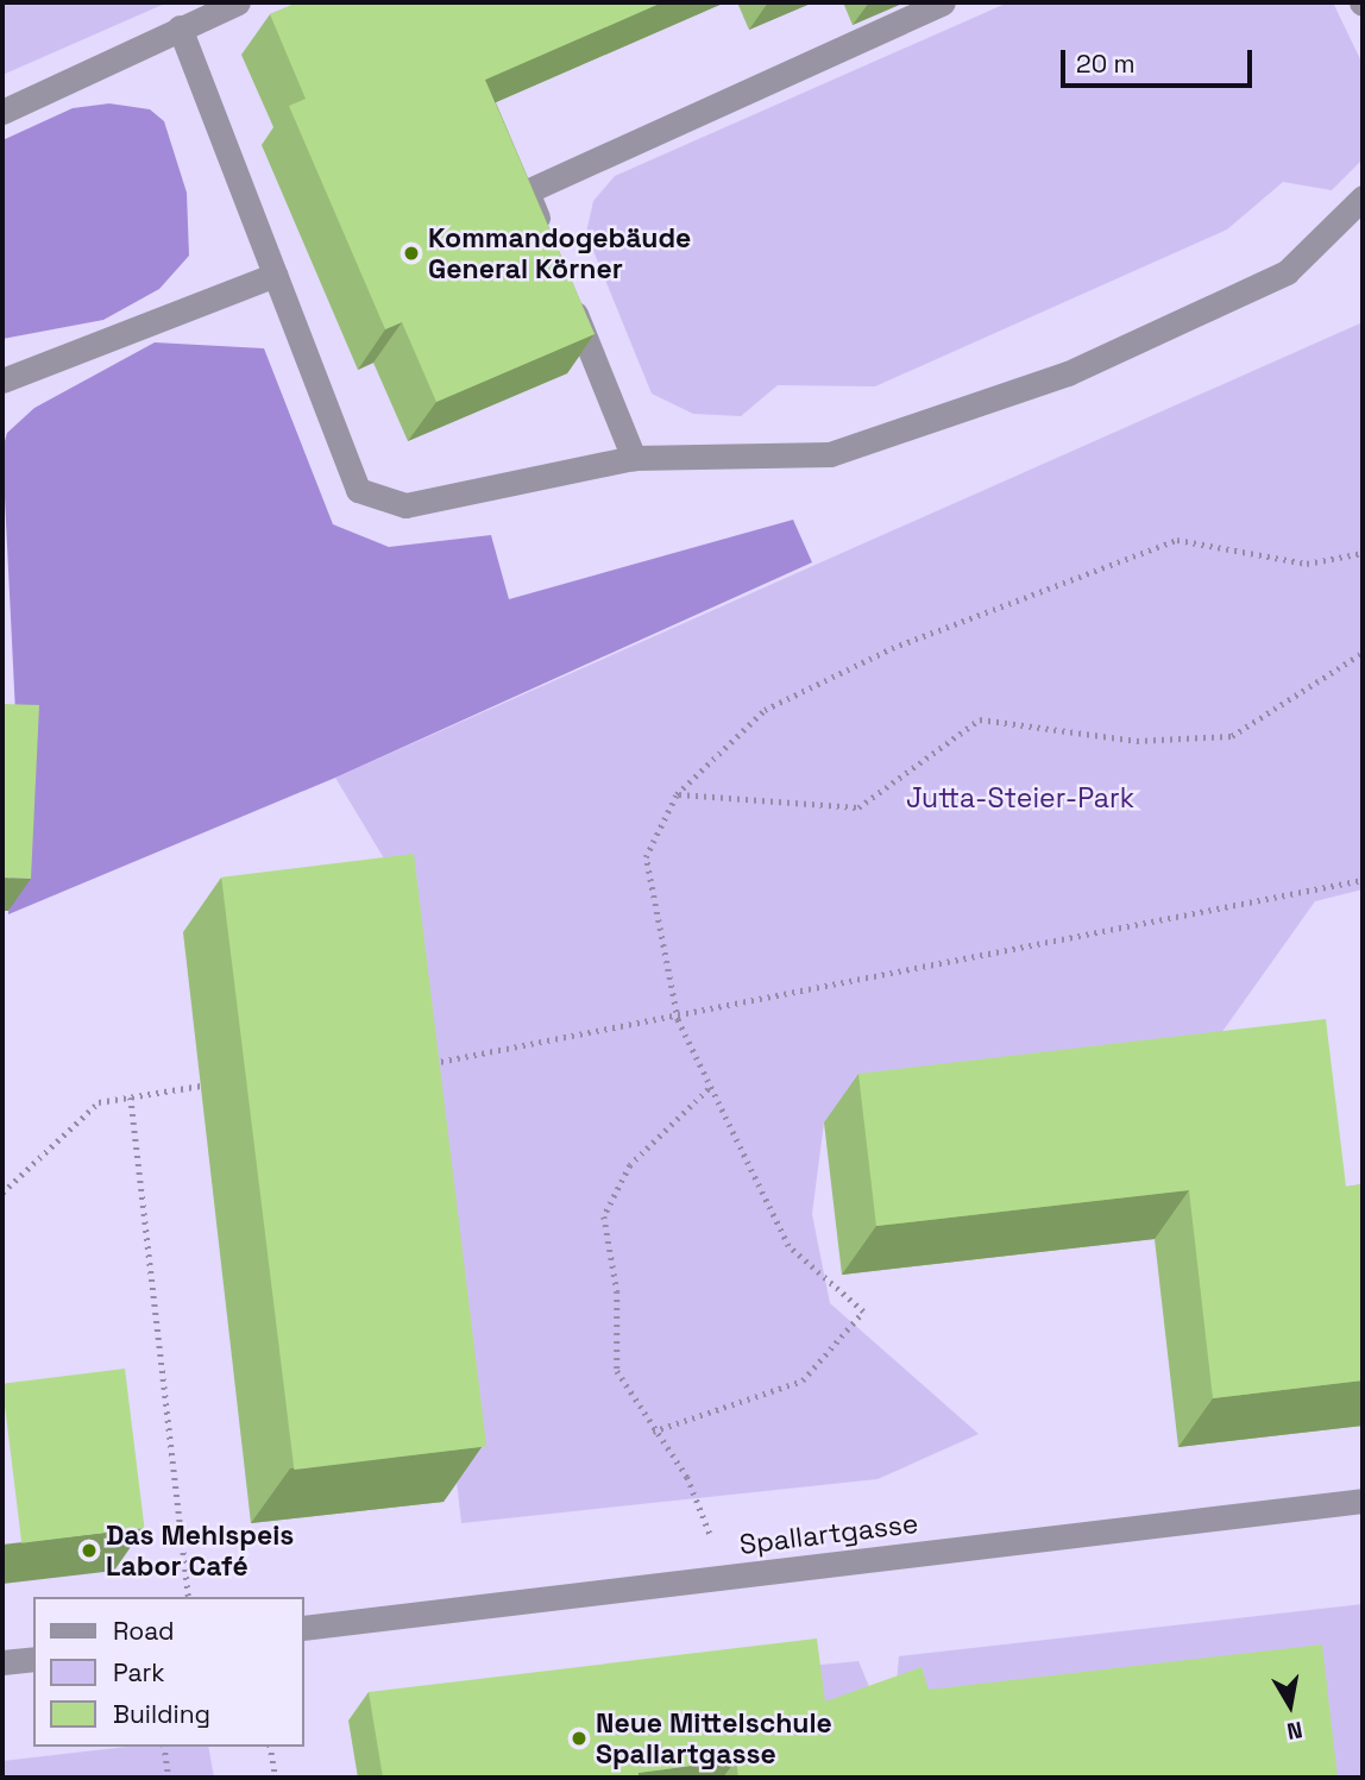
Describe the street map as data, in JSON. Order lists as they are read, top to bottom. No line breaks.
{"streets":{"street":["Spallartgasse"]},"parks":["Jutta-Steier-Park"],"places":["Kommandogebäude General Körner","Das Mehlspeis Labor Café","Neue Mittelschule Spallartgasse"],"legend":["Road","Park","Building"],"scale_bar":"20 m","north":"bottom"}
